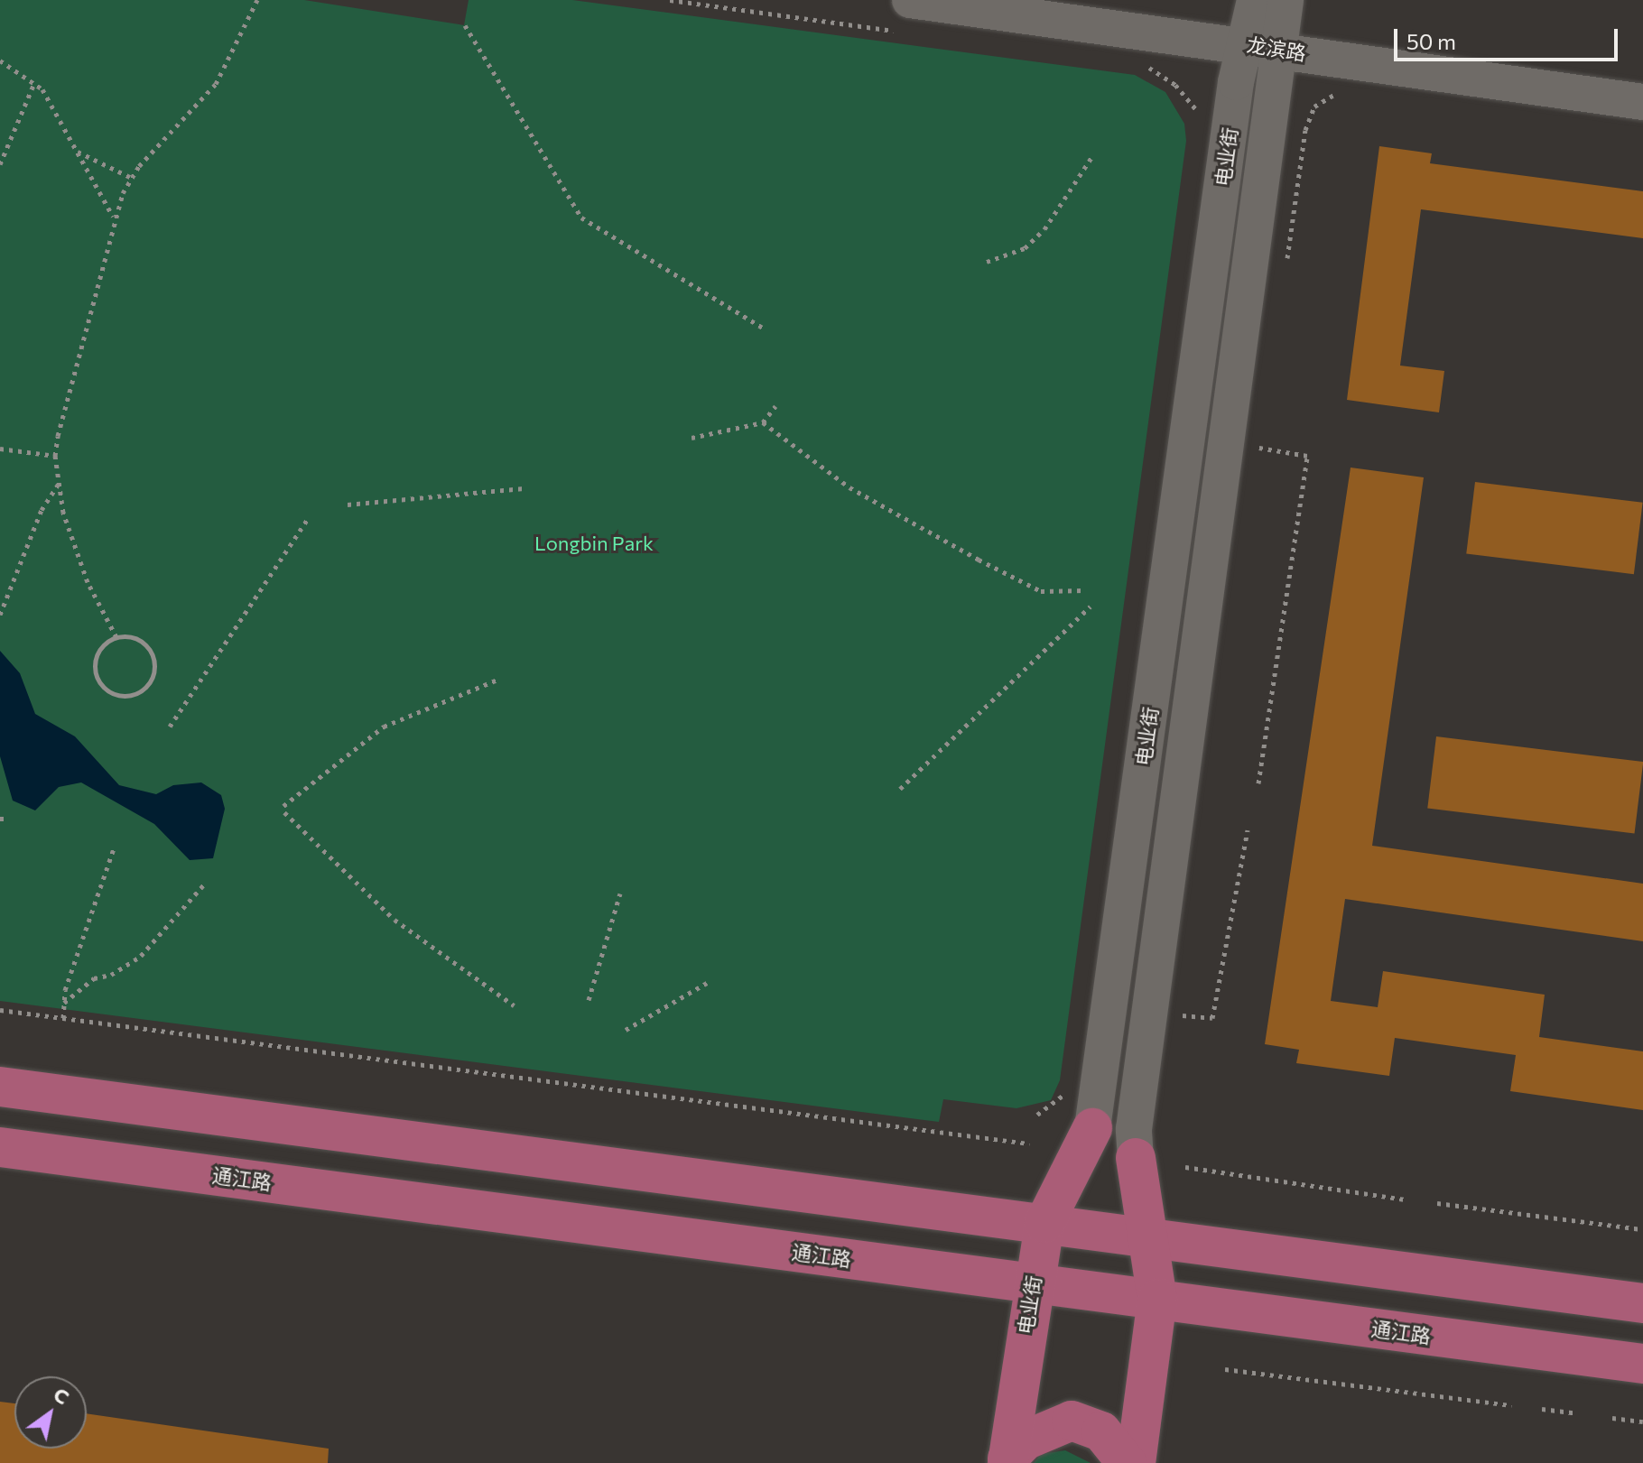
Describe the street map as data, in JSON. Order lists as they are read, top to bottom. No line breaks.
{"streets":{"main road":["电业街","通江路"],"street":["龙滨路"]},"crossings":[["龙滨路","电业街"],["电业街","通江路"]],"parks":["Longbin Park"],"scale_bar":"50 m","north":"top right"}
